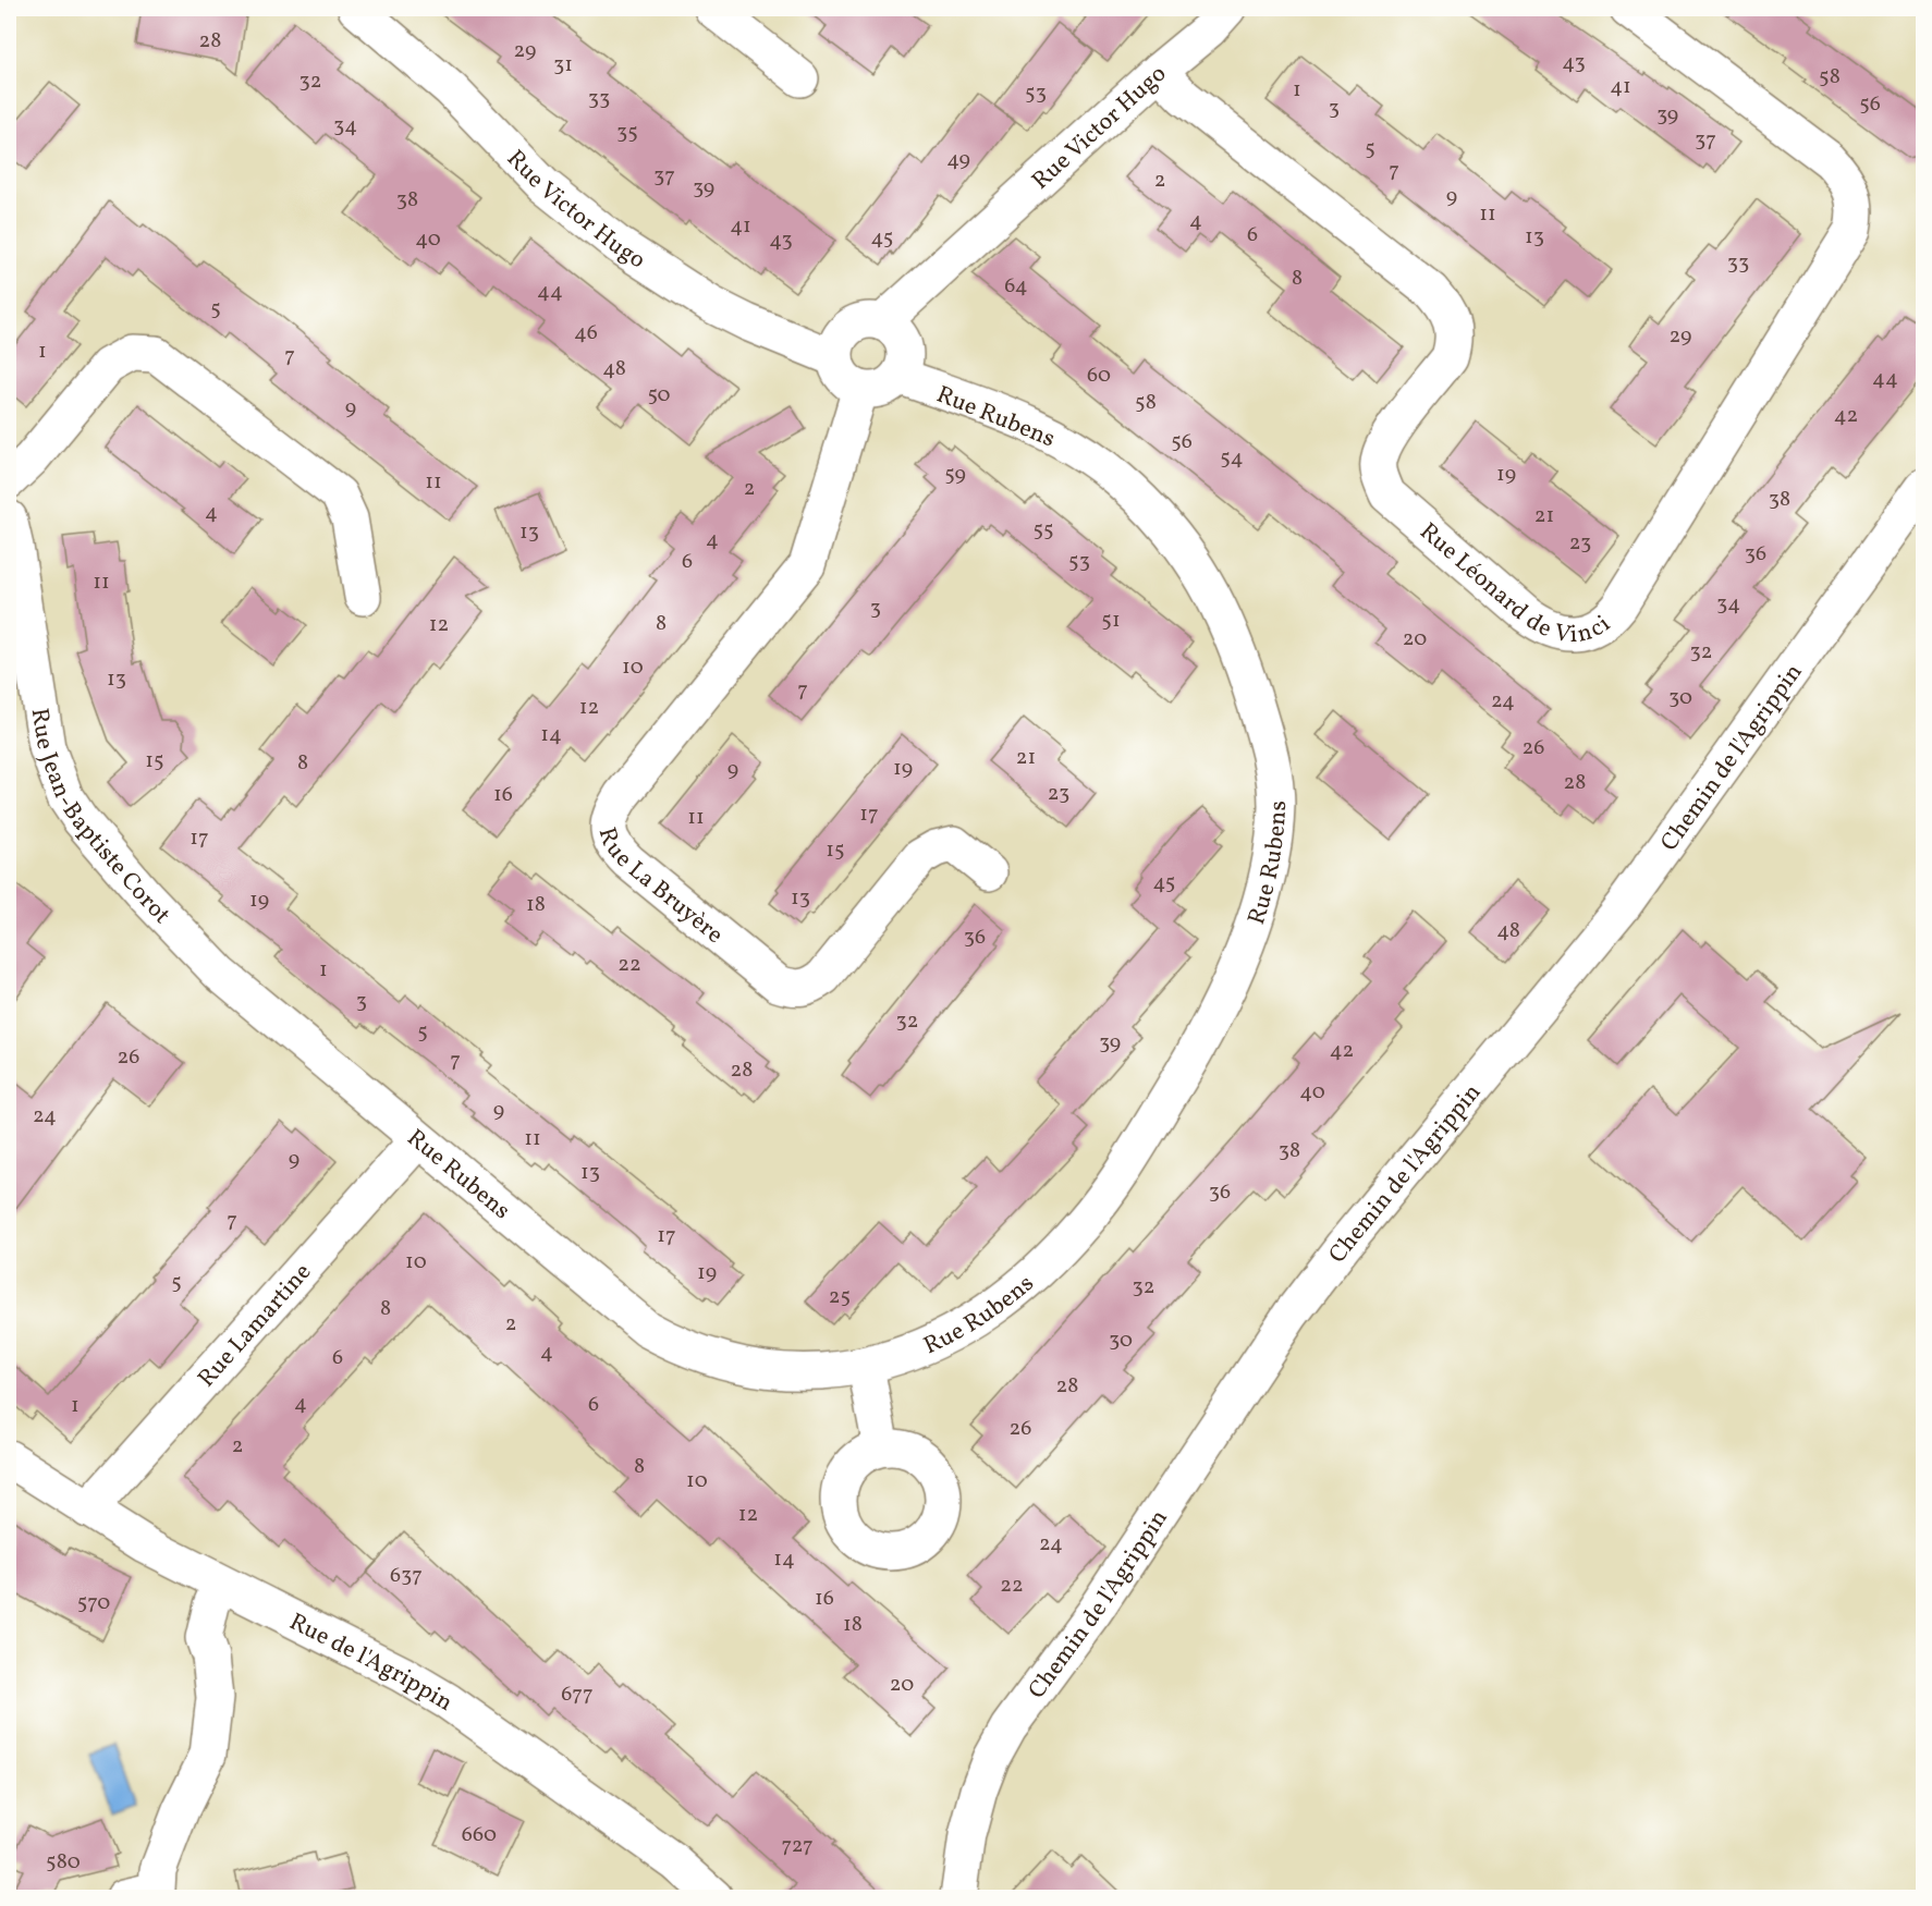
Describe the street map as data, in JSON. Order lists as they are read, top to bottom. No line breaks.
{"streets":{"street":["Rue Victor Hugo","Rue Rubens","Rue Léonard de Vinci","Chemin de l'Agrippin","Rue Jean-Baptiste Corot","Rue La Bruyère","Rue Lamartine","Rue de l'Agrippin"]},"crossings":[["Rue Victor Hugo","Rue Rubens"],["Rue Victor Hugo","Rue Léonard de Vinci"],["Rue Victor Hugo","Rue La Bruyère"],["Rue Rubens","Rue Jean-Baptiste Corot"],["Rue Rubens","Rue La Bruyère"],["Rue Rubens","Rue Lamartine"],["Rue Lamartine","Rue de l'Agrippin"]],"house_numbers":["28","29","43","31","58","32","41","1","53","33","56","3","39","34","35","37","5","49","7","37","2","39","9","38","11","4","41","6","13","45","40","43","33","8","64","44","5","46","29","1","7","48","60","44","50","58","9","42","56","54","59","19","11","2","38","4","21","55","13","4","23","36","6","53","11","34","3","51","8","12","20","32","10","13","7","30","24","12","14","26","21","15","8","19","9","28","23","16","17","11","17","15","45","13","19","18","48","36","22","1","3","32","5","39","42","26","7","28","40","9","24","11","38","9","13","36","7","17","10","19","5","32","25","8","2","30","4","6","28","4","6","1","26","2","8","10","12","24","14","637","22","16","570","18","20","677","660","727","580"]}
